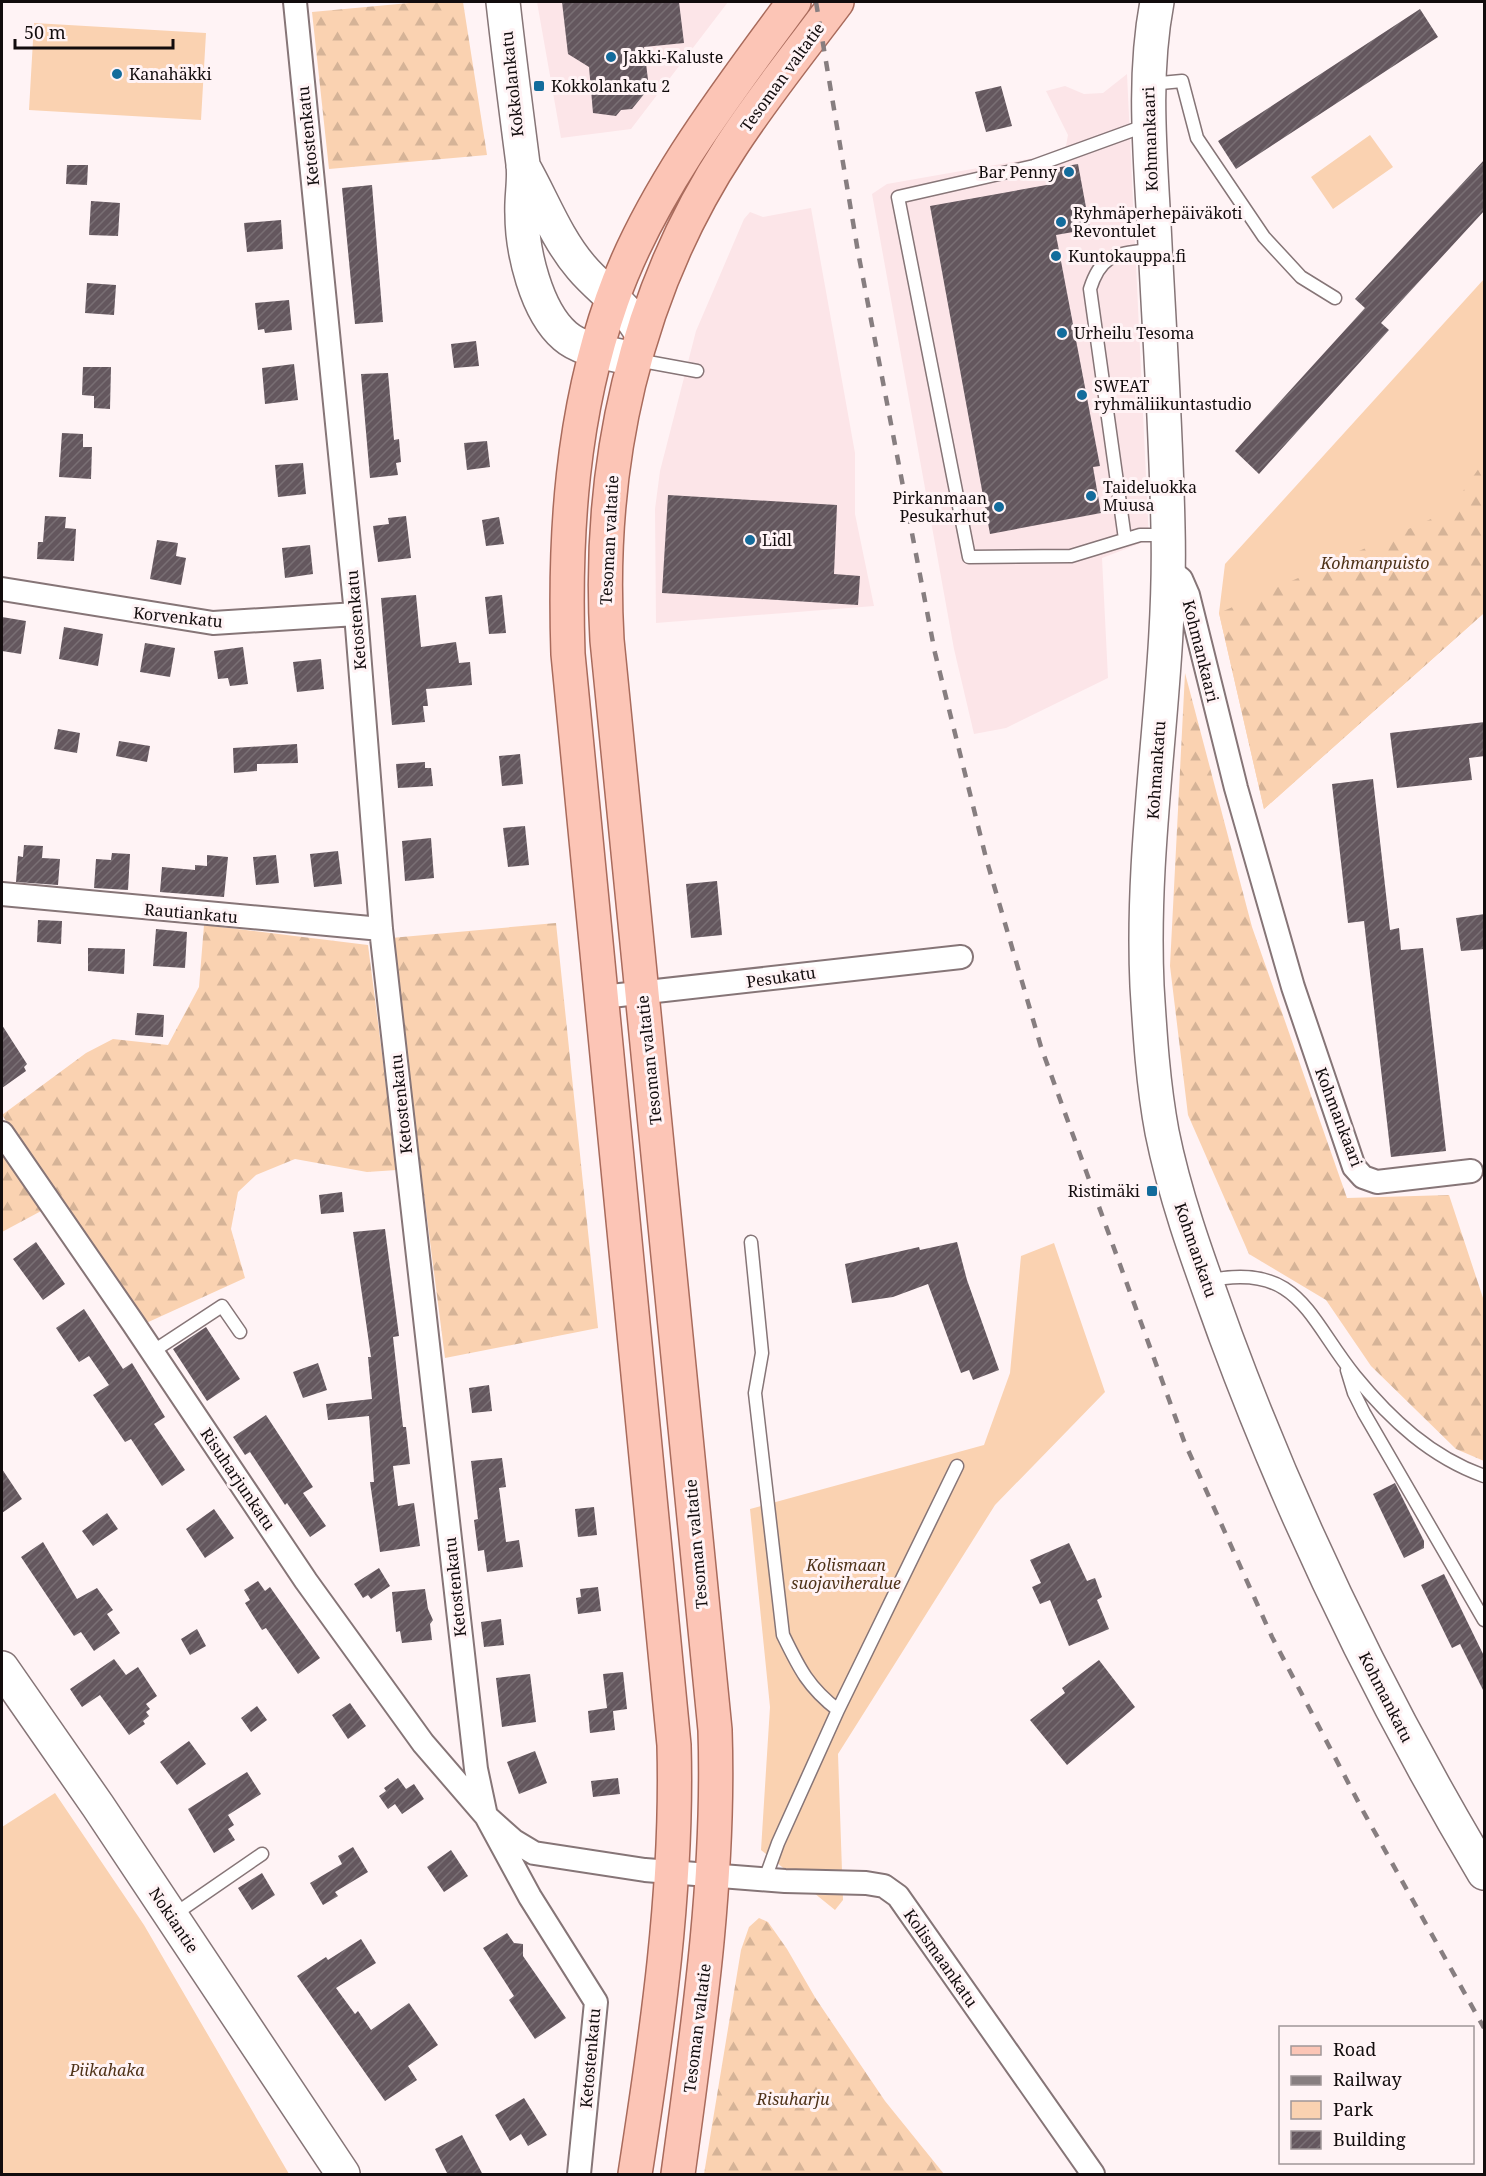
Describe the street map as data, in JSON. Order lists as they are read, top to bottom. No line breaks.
{"streets":{"main road":["Tesoman valtatie"],"street":["Kokkolankatu","Ketostenkatu","Kohmankaari","Korvenkatu","Kohmankatu","Rautiankatu","Pesukatu","Risuharjunkatu","Nokiantie","Kolismaankatu"]},"crossings":[["Tesoman valtatie","Kokkolankatu"],["Tesoman valtatie","Pesukatu"],["Tesoman valtatie","Kolismaankatu"],["Ketostenkatu","Korvenkatu"],["Ketostenkatu","Rautiankatu"],["Ketostenkatu","Risuharjunkatu"],["Ketostenkatu","Kolismaankatu"],["Kohmankaari","Kohmankatu"],["Risuharjunkatu","Kolismaankatu"]],"parks":["Kohmanpuisto","Kolismaan suojaviheralue","Piikahaka","Risuharju"],"places":{"other":["Jakki-Kaluste","Kanahäkki","Bar Penny","Ryhmäperhepäiväkoti Revontulet","Kuntokauppa.fi","Urheilu Tesoma","SWEAT ryhmäliikuntastudio","Taideluokka Muusa","Pirkanmaan Pesukarhut","Lidl"],"transit":["Kokkolankatu 2","Ristimäki"]},"legend":["Road","Railway","Park","Building"],"scale_bar":"50 m"}
